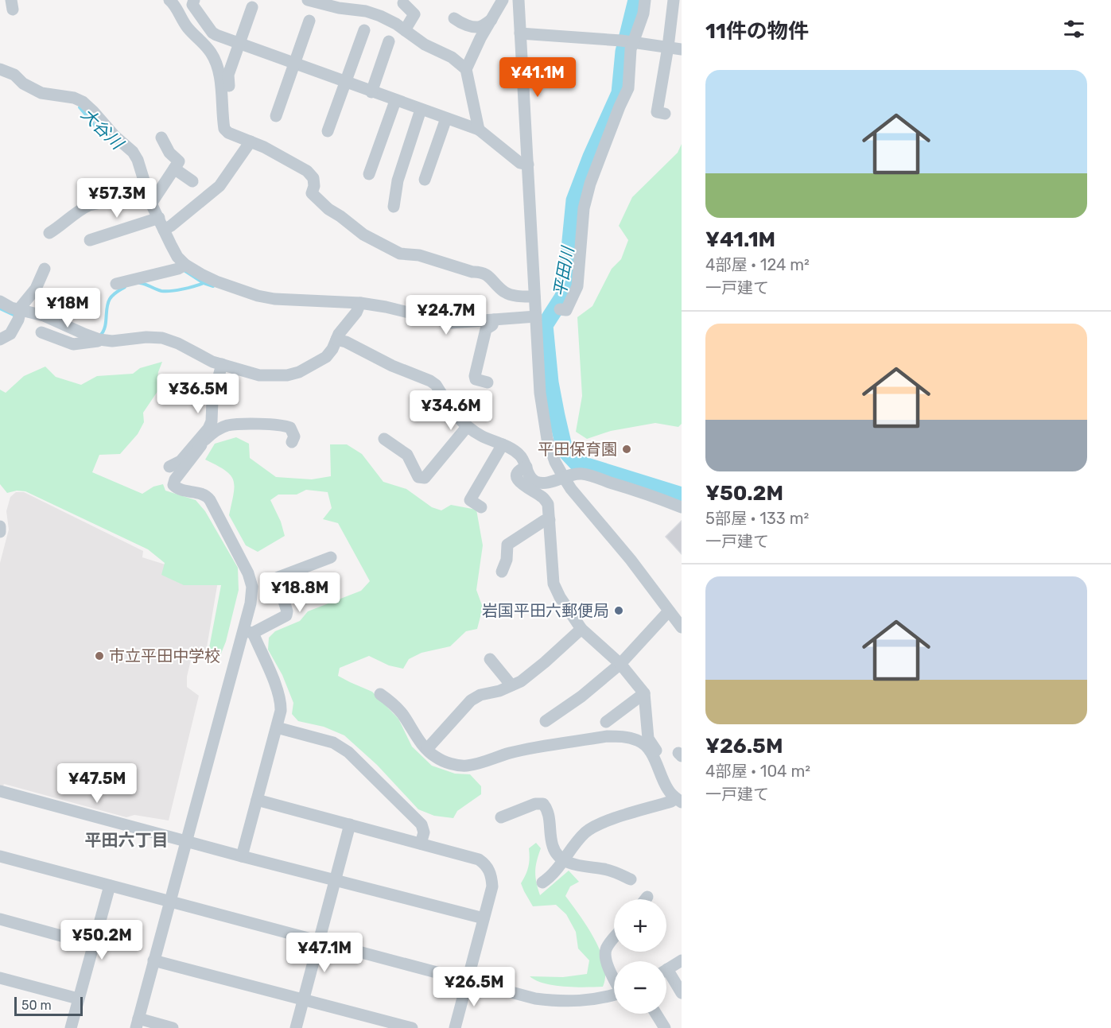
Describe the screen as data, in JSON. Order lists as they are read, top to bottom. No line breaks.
{"districts":["平田六丁目"],"water":["大谷川","平田川"],"places":["平田保育園","岩国平田六郵便局","市立平田中学校"],"scale_bar":"50 m","page":{"heading":"11件の物件","price":["¥41.1M","¥57.3M","¥18M","¥24.7M","¥36.5M","¥34.6M","¥18.8M","¥47.5M","¥50.2M","¥47.1M","¥26.5M"],"list":[{"name":"¥41.1M","note":"4部屋 · 124 m² · 一戸建て"},{"name":"¥50.2M","note":"5部屋 · 133 m² · 一戸建て"},{"name":"¥26.5M","note":"4部屋 · 104 m² · 一戸建て"}],"map_buttons":["+","−"],"scale":"50 m"}}
